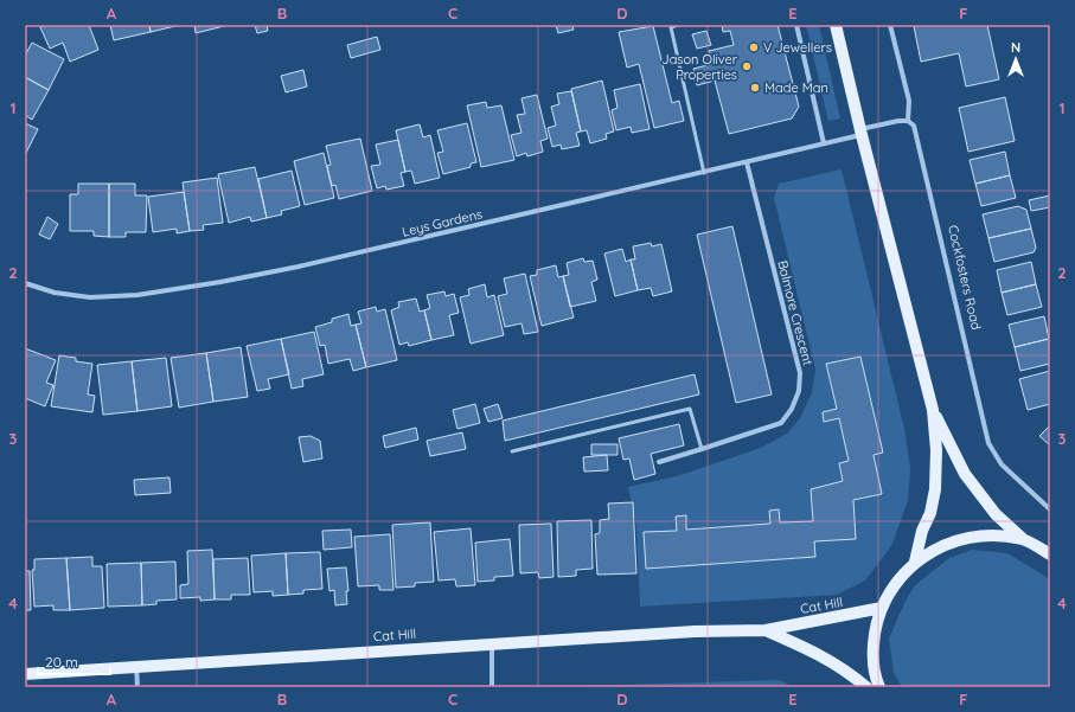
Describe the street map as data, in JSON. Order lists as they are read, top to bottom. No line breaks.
{"streets":{"main road":["Cat Hill"],"street":["Leys Gardens","Cockfosters Road","Balmore Crescent"]},"crossings":[["Leys Gardens","Balmore Crescent"]],"places":["V Jewellers","Jason Oliver Properties","Made Man"],"scale_bar":"20 m","north":"top","grid":{"columns":["A","B","C","D","E","F"],"rows":["1","2","3","4"]}}
